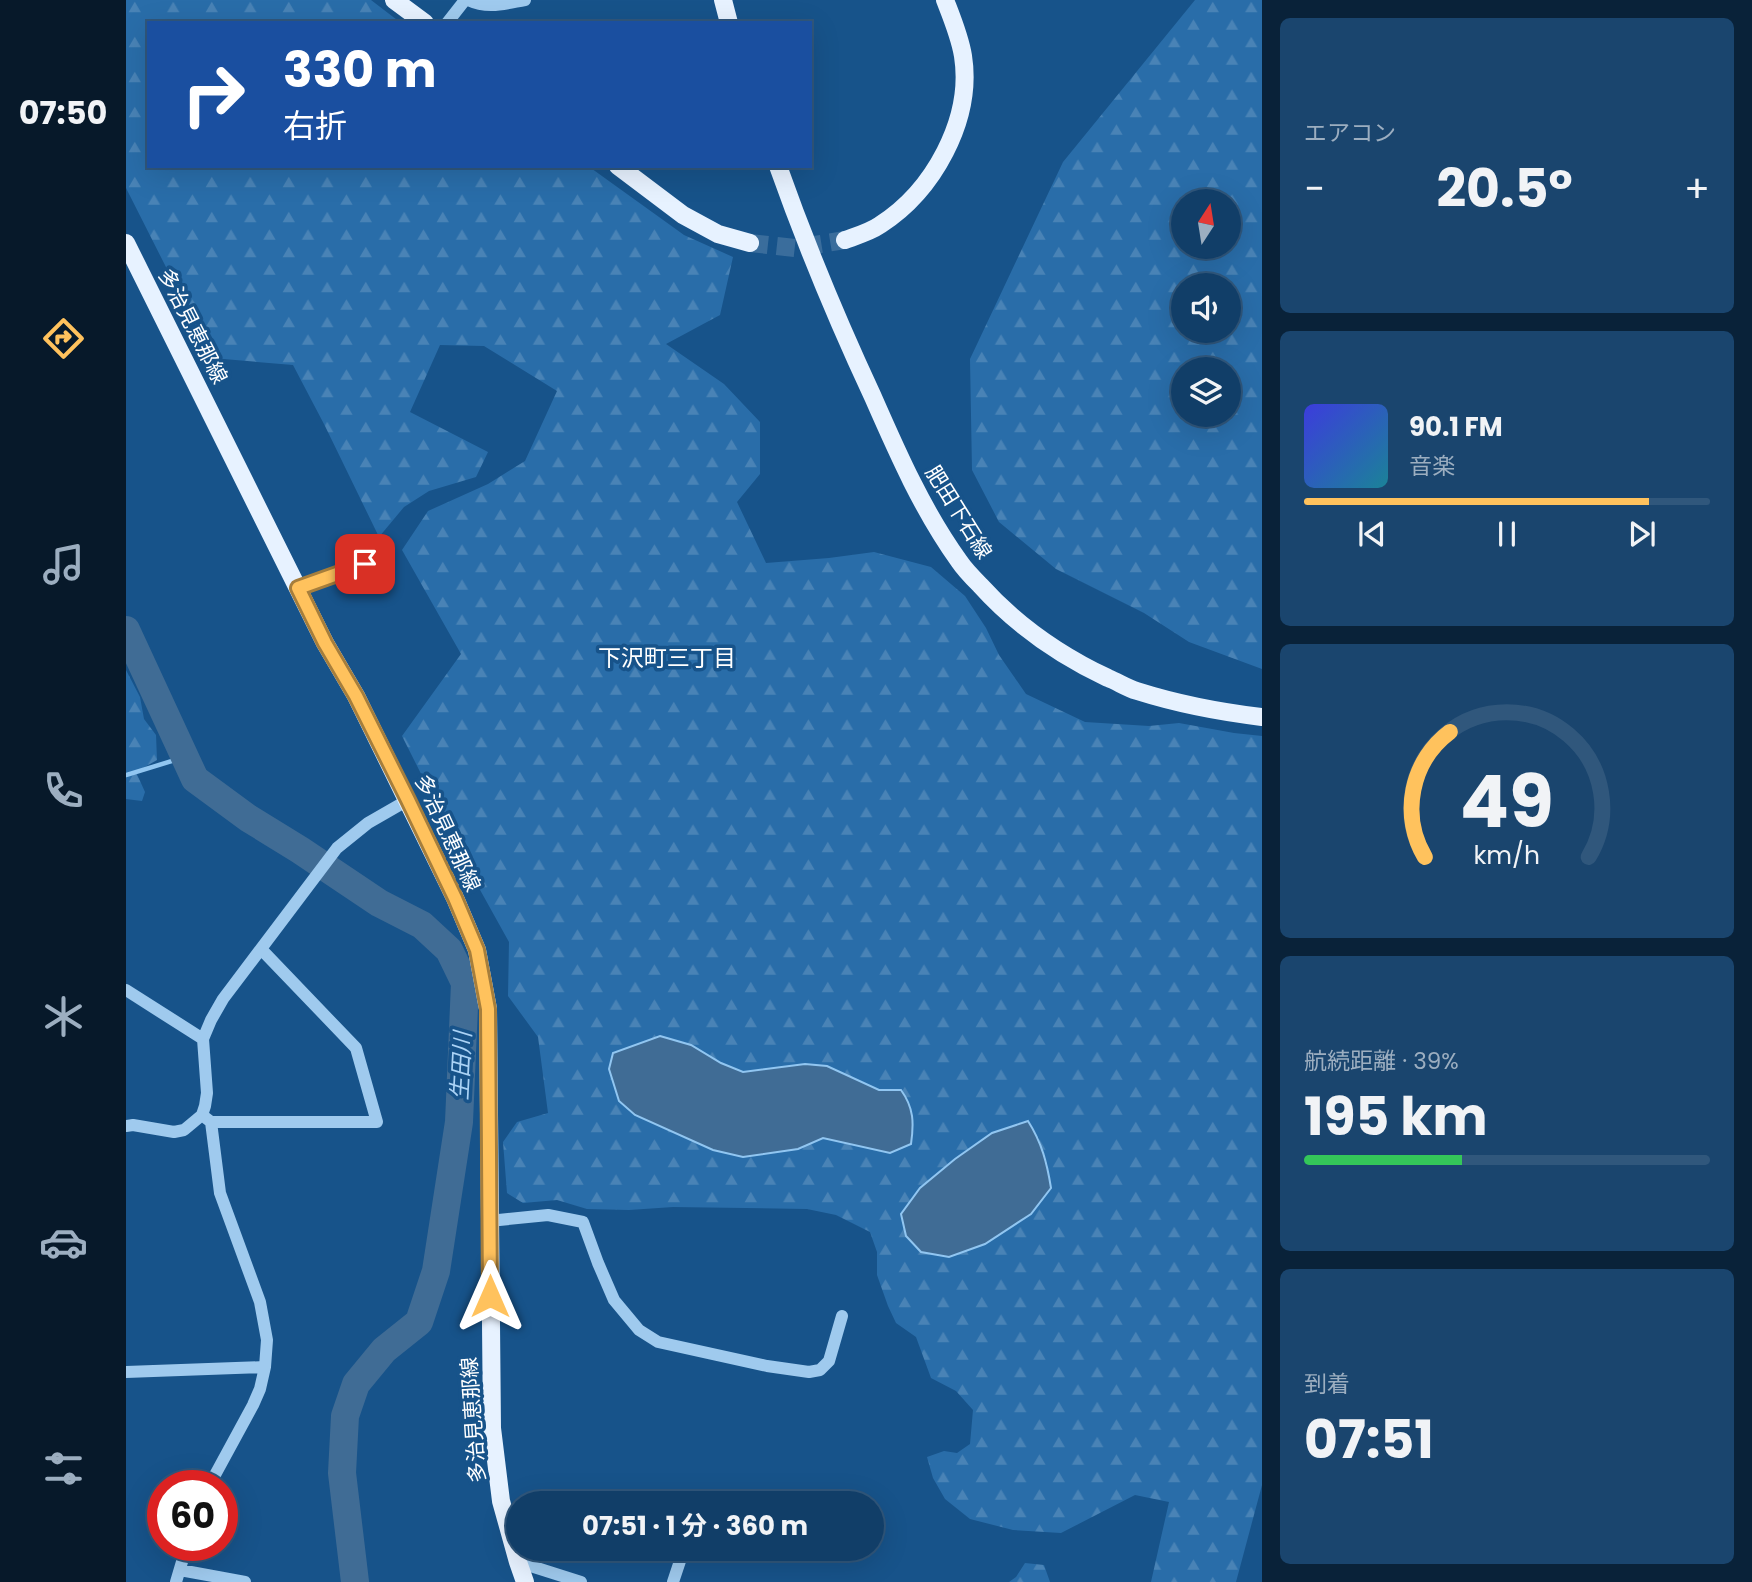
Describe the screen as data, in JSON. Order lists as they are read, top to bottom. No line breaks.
{"streets":{"main road":["多治見恵那線","肥田下石線"]},"districts":["下沢町三丁目"],"water":["生田川"],"north":"top","page":{"tabs":"07:50","tile":["エアコン",["航続距離 · 39%","195 km"],["到着","07:51"]],"turn":["330 m","右折"],"heat":["−","20.5°","+"],"song":["90.1 FM","音楽"],"limit":"60","trip":"07:51 · 1 分 · 360 m","gauge":["49","km/h"]}}
